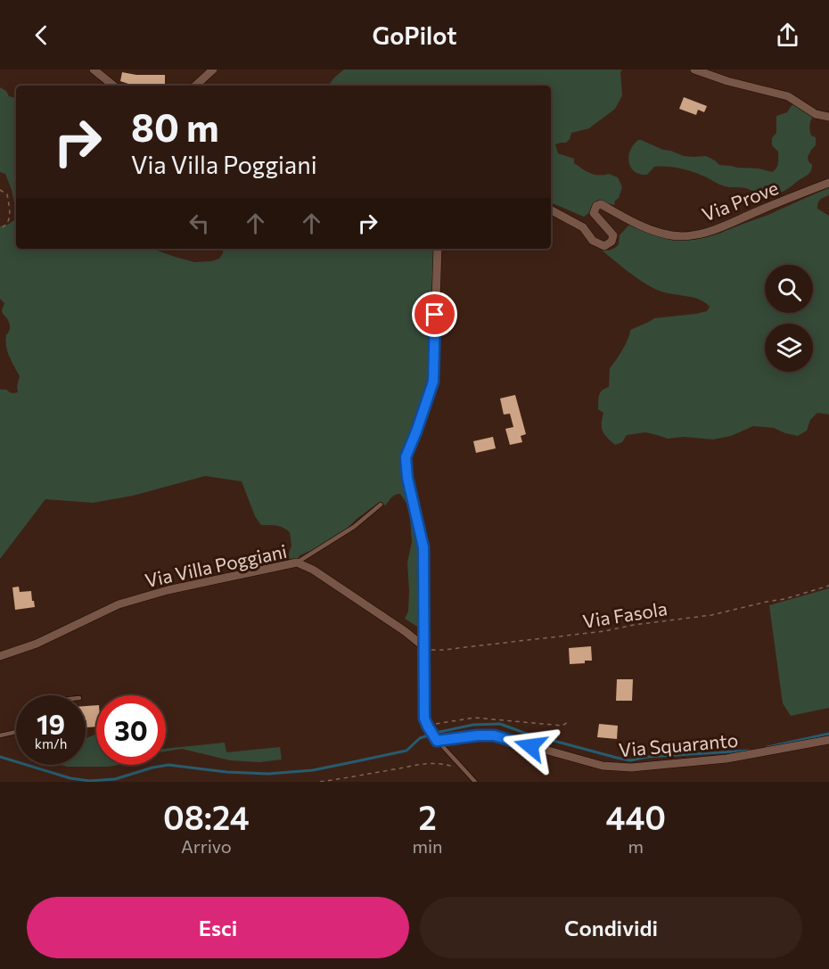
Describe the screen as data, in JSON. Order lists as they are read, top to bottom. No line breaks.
{"streets":{"street":["Via Prove","Via Villa Poggiani","Via Squaranto"],"path":["Via Fasola"]},"crossings":[["Via Villa Poggiani","Via Fasola"]],"page":{"header":"GoPilot","turn":["80 m","Via Villa Poggiani"],"speed":"19 km/h","limit":"30","eta":["08:24","Arrivo","2","min","440","m"],"buttons":["Esci","Condividi"]}}
